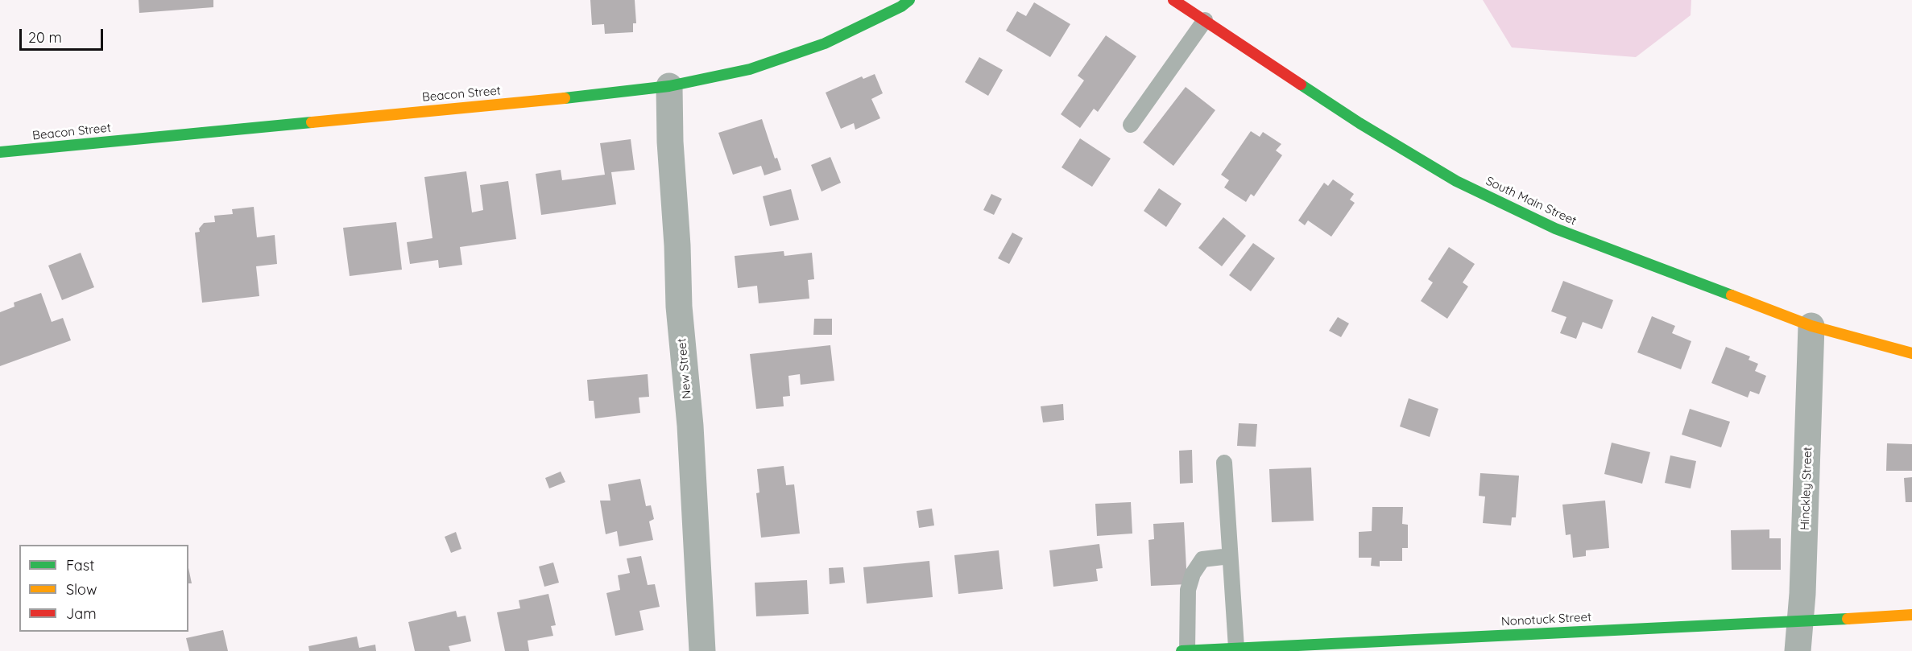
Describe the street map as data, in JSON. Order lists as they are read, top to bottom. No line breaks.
{"streets":{"main road":["Beacon Street","South Main Street","Nonotuck Street"],"street":["New Street","Hinckley Street"]},"crossings":[["Beacon Street","New Street"],["South Main Street","Hinckley Street"],["Hinckley Street","Nonotuck Street"]],"legend":["Fast","Slow","Jam"],"scale_bar":"20 m"}
